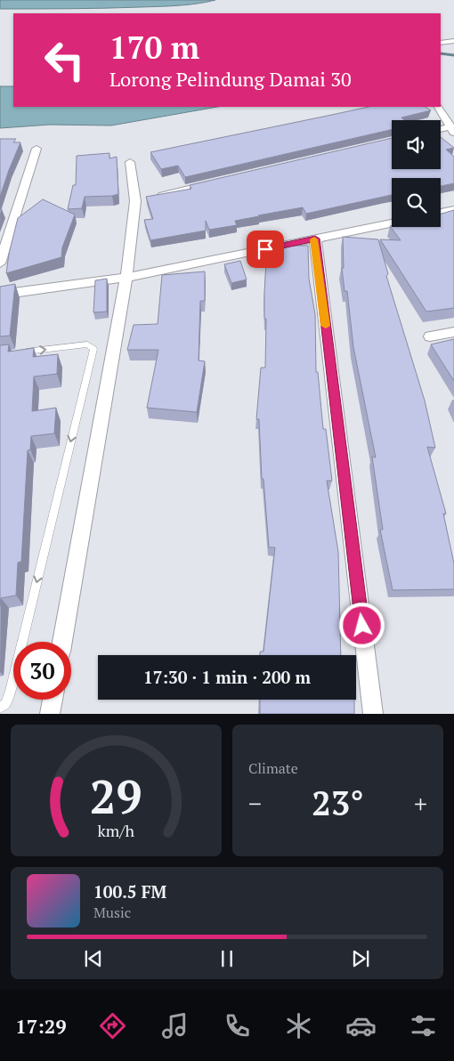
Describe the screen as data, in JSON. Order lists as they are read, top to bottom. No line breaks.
{"page":{"turn":["170 m","Lorong Pelindung Damai 30"],"limit":"30","trip":"17:30 · 1 min · 200 m","tile":"Climate","heat":["−","23°","+"],"song":["100.5 FM","Music"],"tabs":"17:29","gauge":["29","km/h"]}}
